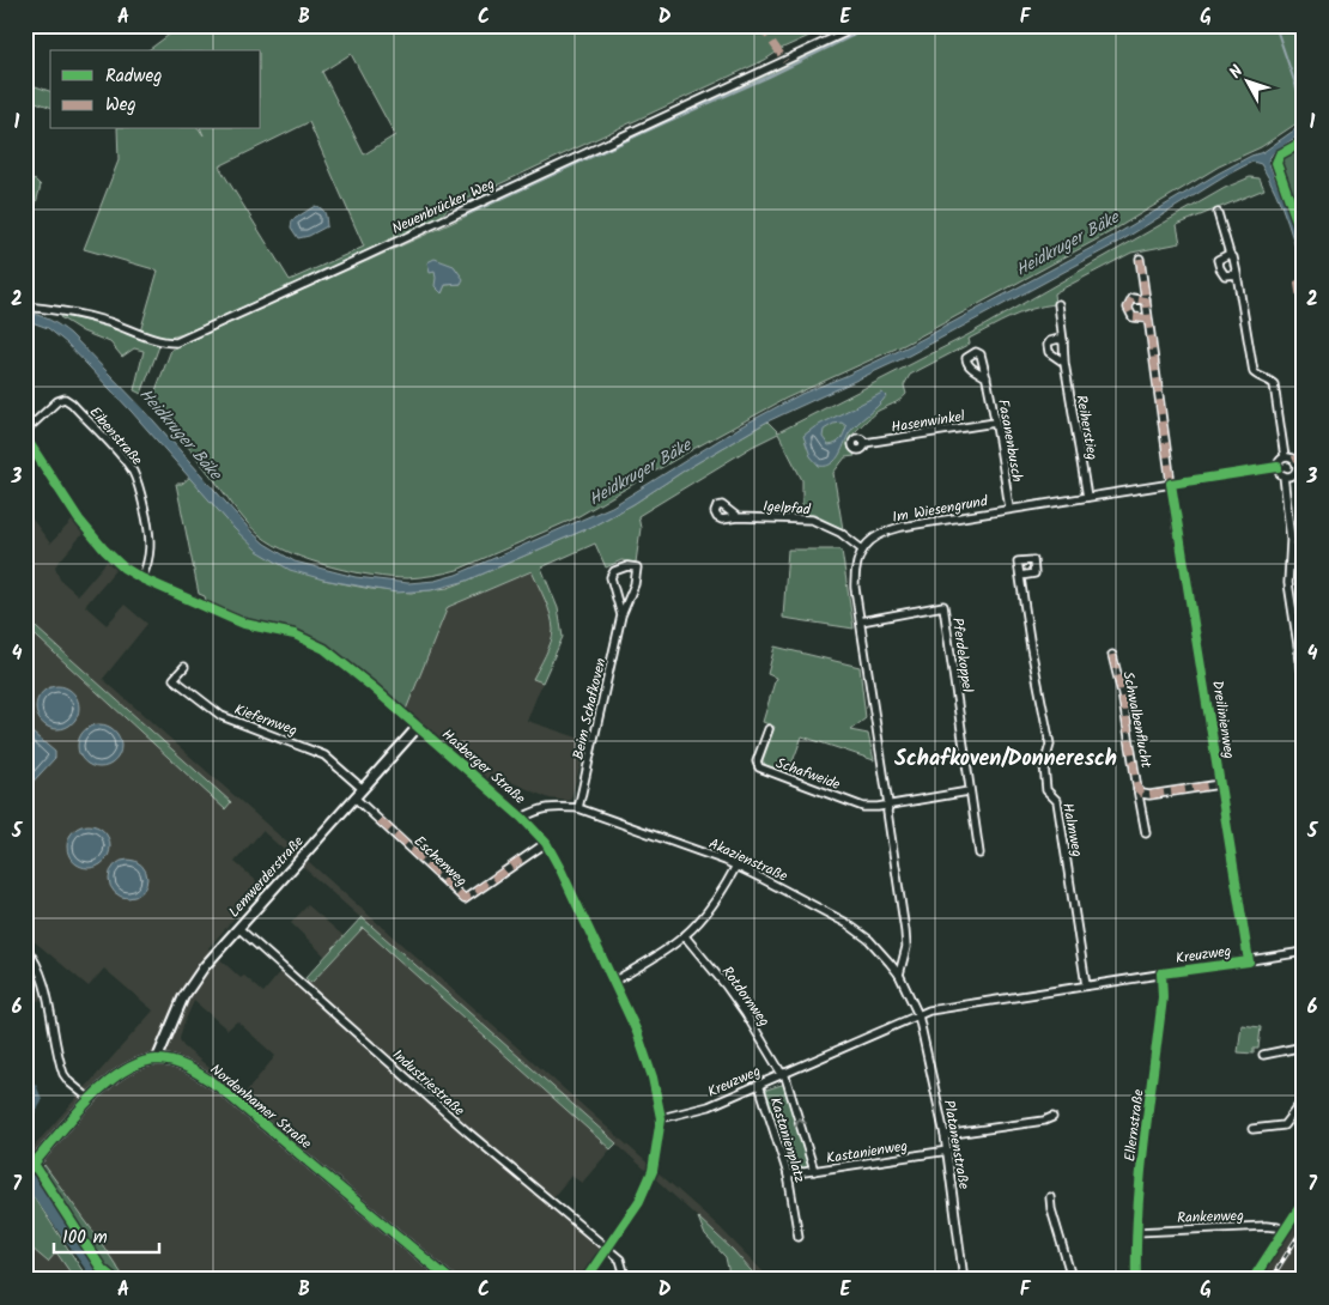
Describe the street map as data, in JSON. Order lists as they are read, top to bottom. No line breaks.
{"streets":{"street":["Neuenbrücker Weg","Hasenwinkel","Reiherstieg","Eibenstraße","Fasanenbusch","Igelpfad","Im Wiesengrund","Pferdekoppel","Beim Schafkoven","Kiefernweg","Schwalbenflucht","Dreilinienweg","Hasberger Straße","Schafweide","Halmweg","Akazienstraße","Eschenweg","Lemwerderstraße","Kreuzweg","Rotdornweg","Industriestraße","Nordenhamer Straße","Ellernstraße","Kastanienplatz","Platanenstraße","Kastanienweg","Rankenweg"]},"crossings":[["Hasenwinkel","Fasanenbusch"],["Reiherstieg","Im Wiesengrund"],["Eibenstraße","Hasberger Straße"],["Fasanenbusch","Im Wiesengrund"],["Igelpfad","Im Wiesengrund"],["Im Wiesengrund","Dreilinienweg"],["Beim Schafkoven","Akazienstraße"],["Kiefernweg","Lemwerderstraße"],["Schwalbenflucht","Dreilinienweg"],["Dreilinienweg","Kreuzweg"],["Hasberger Straße","Akazienstraße"],["Hasberger Straße","Eschenweg"],["Hasberger Straße","Lemwerderstraße"],["Hasberger Straße","Kreuzweg"],["Hasberger Straße","Industriestraße"],["Halmweg","Kreuzweg"],["Akazienstraße","Kreuzweg"],["Akazienstraße","Platanenstraße"],["Eschenweg","Lemwerderstraße"],["Lemwerderstraße","Industriestraße"],["Lemwerderstraße","Nordenhamer Straße"],["Kreuzweg","Rotdornweg"],["Kreuzweg","Ellernstraße"],["Kreuzweg","Kastanienplatz"],["Kreuzweg","Platanenstraße"],["Rotdornweg","Kastanienplatz"],["Ellernstraße","Rankenweg"],["Kastanienplatz","Kastanienweg"],["Platanenstraße","Kastanienweg"]],"districts":["Schafkoven/Donneresch"],"water":["Heidkruger Bäke"],"legend":["Radweg","Weg"],"scale_bar":"100 m","north":"top left","grid":{"columns":["A","B","C","D","E","F","G"],"rows":["1","2","3","4","5","6","7"]}}
